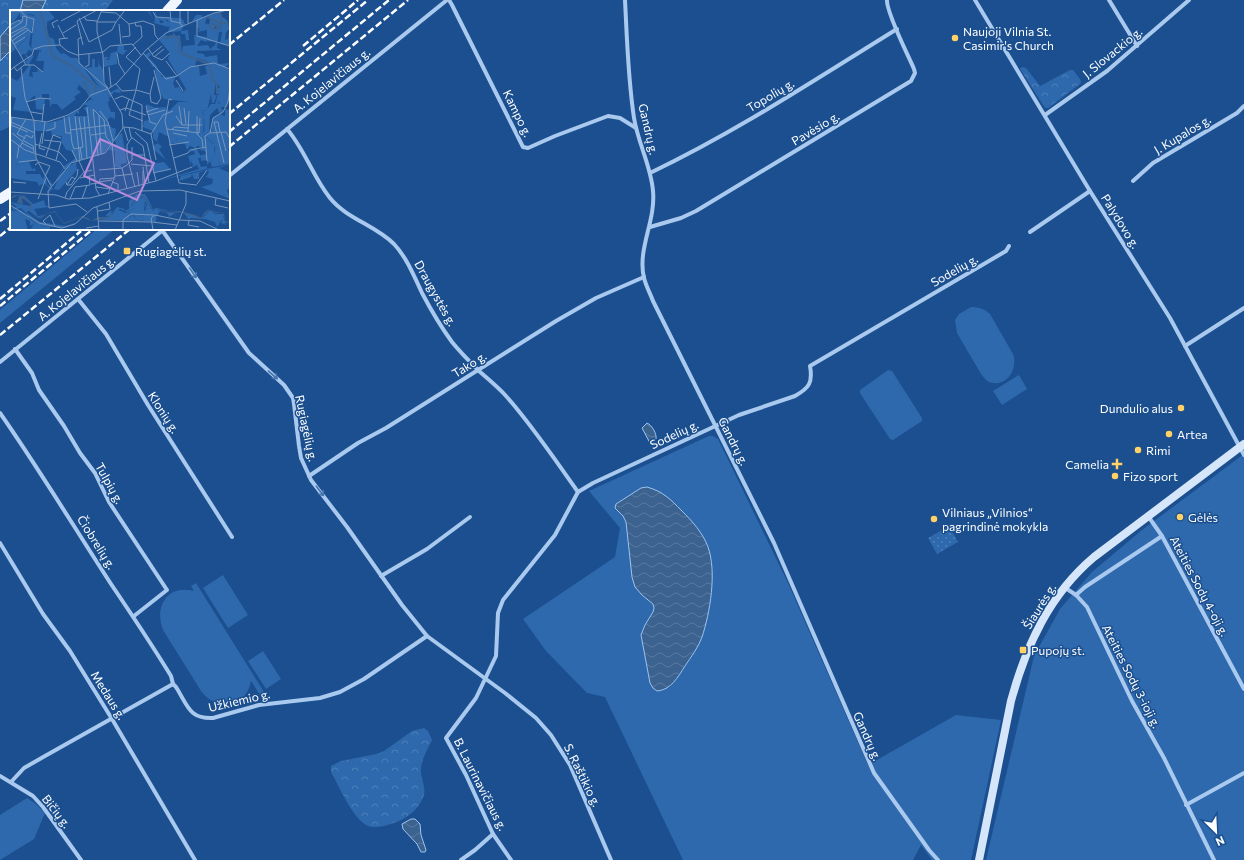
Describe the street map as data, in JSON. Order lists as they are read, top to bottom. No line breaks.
{"streets":{"main road":["Šiaurės g."],"street":["J. Slovackio g.","A. Kojelavičiaus g.","Topolių g.","Kampo g.","Pavėsio g.","Gandrų g.","J. Kupalos g.","Palydovo g.","Sodelių g.","Draugystės g.","Tako g.","Klonių g.","Rugiagėlių g.","Tulpių g.","Čiobrelių g.","Ateities Sodų 4-oji g.","Ateities Sodų 3-ioji g.","Medaus g.","Užkiemio g.","S. Raštikio g.","B. Laurinavičiaus g.","Bičių g."]},"crossings":[["J. Slovackio g.","Palydovo g."],["A. Kojelavičiaus g.","Kampo g."],["A. Kojelavičiaus g.","Draugystės g."],["A. Kojelavičiaus g.","Klonių g."],["A. Kojelavičiaus g.","Rugiagėlių g."],["A. Kojelavičiaus g.","Tulpių g."],["Topolių g.","Pavėsio g."],["Topolių g.","Gandrų g."],["Kampo g.","Gandrų g."],["Pavėsio g.","Gandrų g."],["Gandrų g.","Sodelių g."],["Gandrų g.","Tako g."],["Palydovo g.","Šiaurės g."],["Sodelių g.","Draugystės g."],["Draugystės g.","Tako g."],["Tako g.","Rugiagėlių g."],["Rugiagėlių g.","Užkiemio g."],["Rugiagėlių g.","S. Raštikio g."],["Rugiagėlių g.","B. Laurinavičiaus g."],["Tulpių g.","Čiobrelių g."],["Čiobrelių g.","Užkiemio g."],["Ateities Sodų 4-oji g.","Šiaurės g."],["Šiaurės g.","Ateities Sodų 3-ioji g."],["S. Raštikio g.","B. Laurinavičiaus g."]],"one_way":["Rugiagėlių g."],"places":{"other":["Naujoji Vilnia St. Casimir's Church","Dundulio alus","Artea","Rimi","Fizo sport","Gėlės","Vilniaus „Vilnios“ pagrindinė mokykla"],"transit":["Rugiagėlių st.","Pupojų st."],"health":["Camelia"]},"north":"bottom right"}
